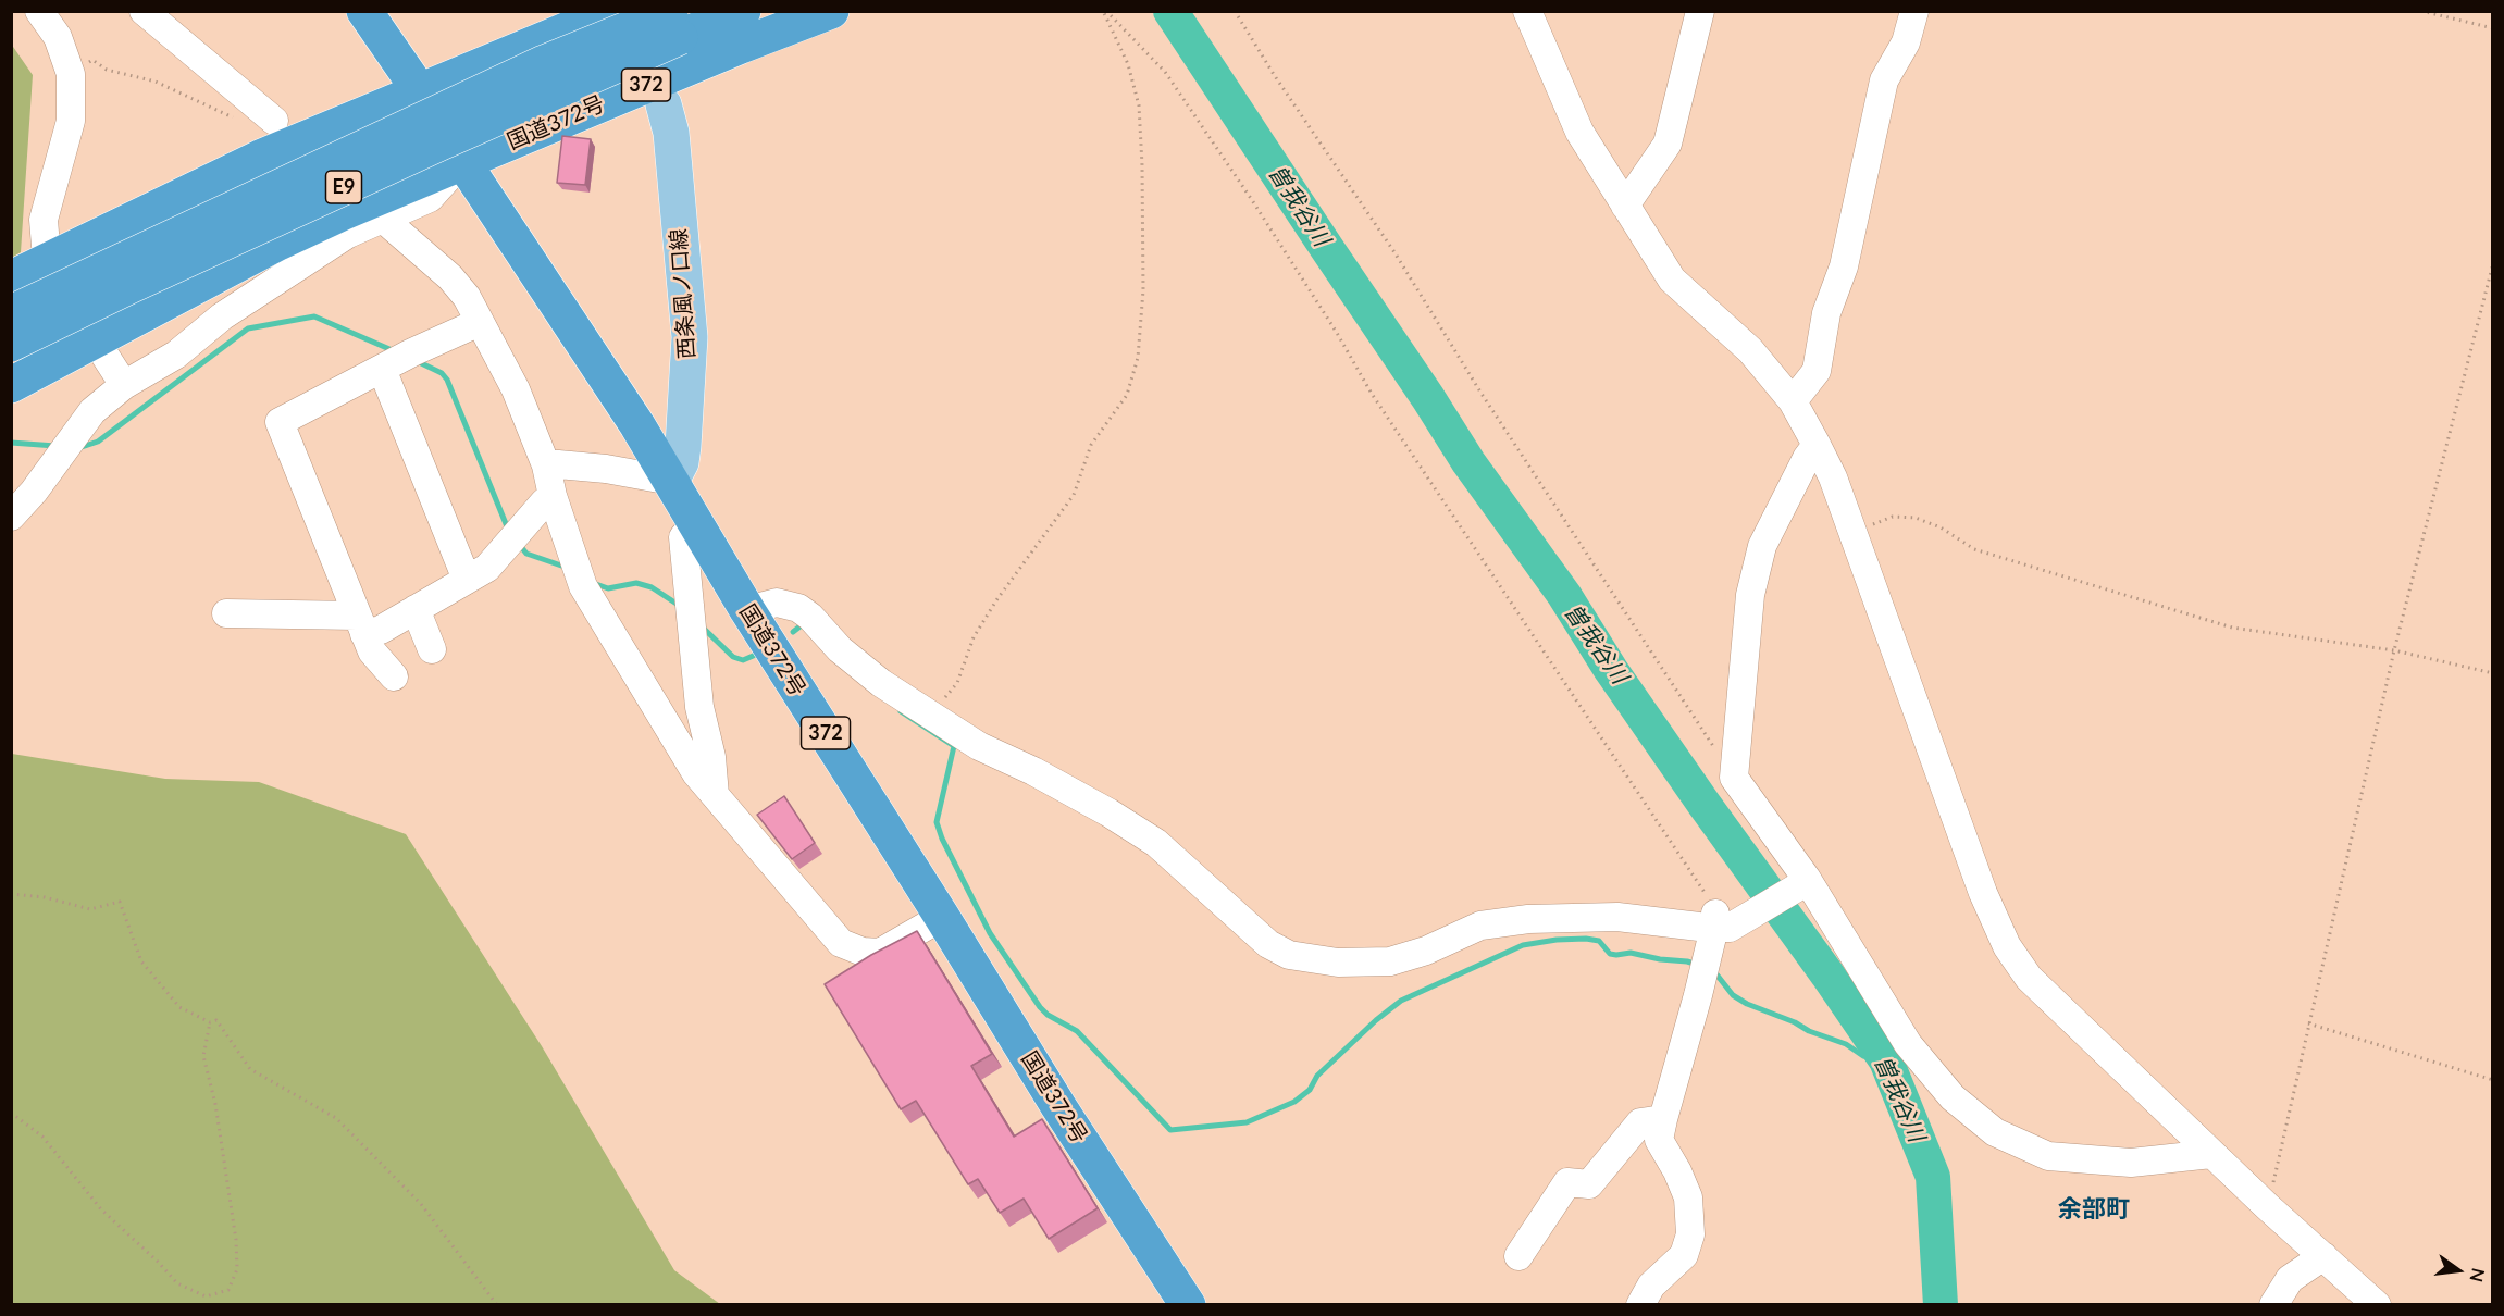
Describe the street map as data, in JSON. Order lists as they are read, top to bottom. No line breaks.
{"streets":{"highway":["372","国道372号","E9"],"main road":["西条風ノ口線"]},"crossings":[["国道372号","西条風ノ口線"]],"districts":["余部町"],"water":["曽我谷川"],"north":"right"}
